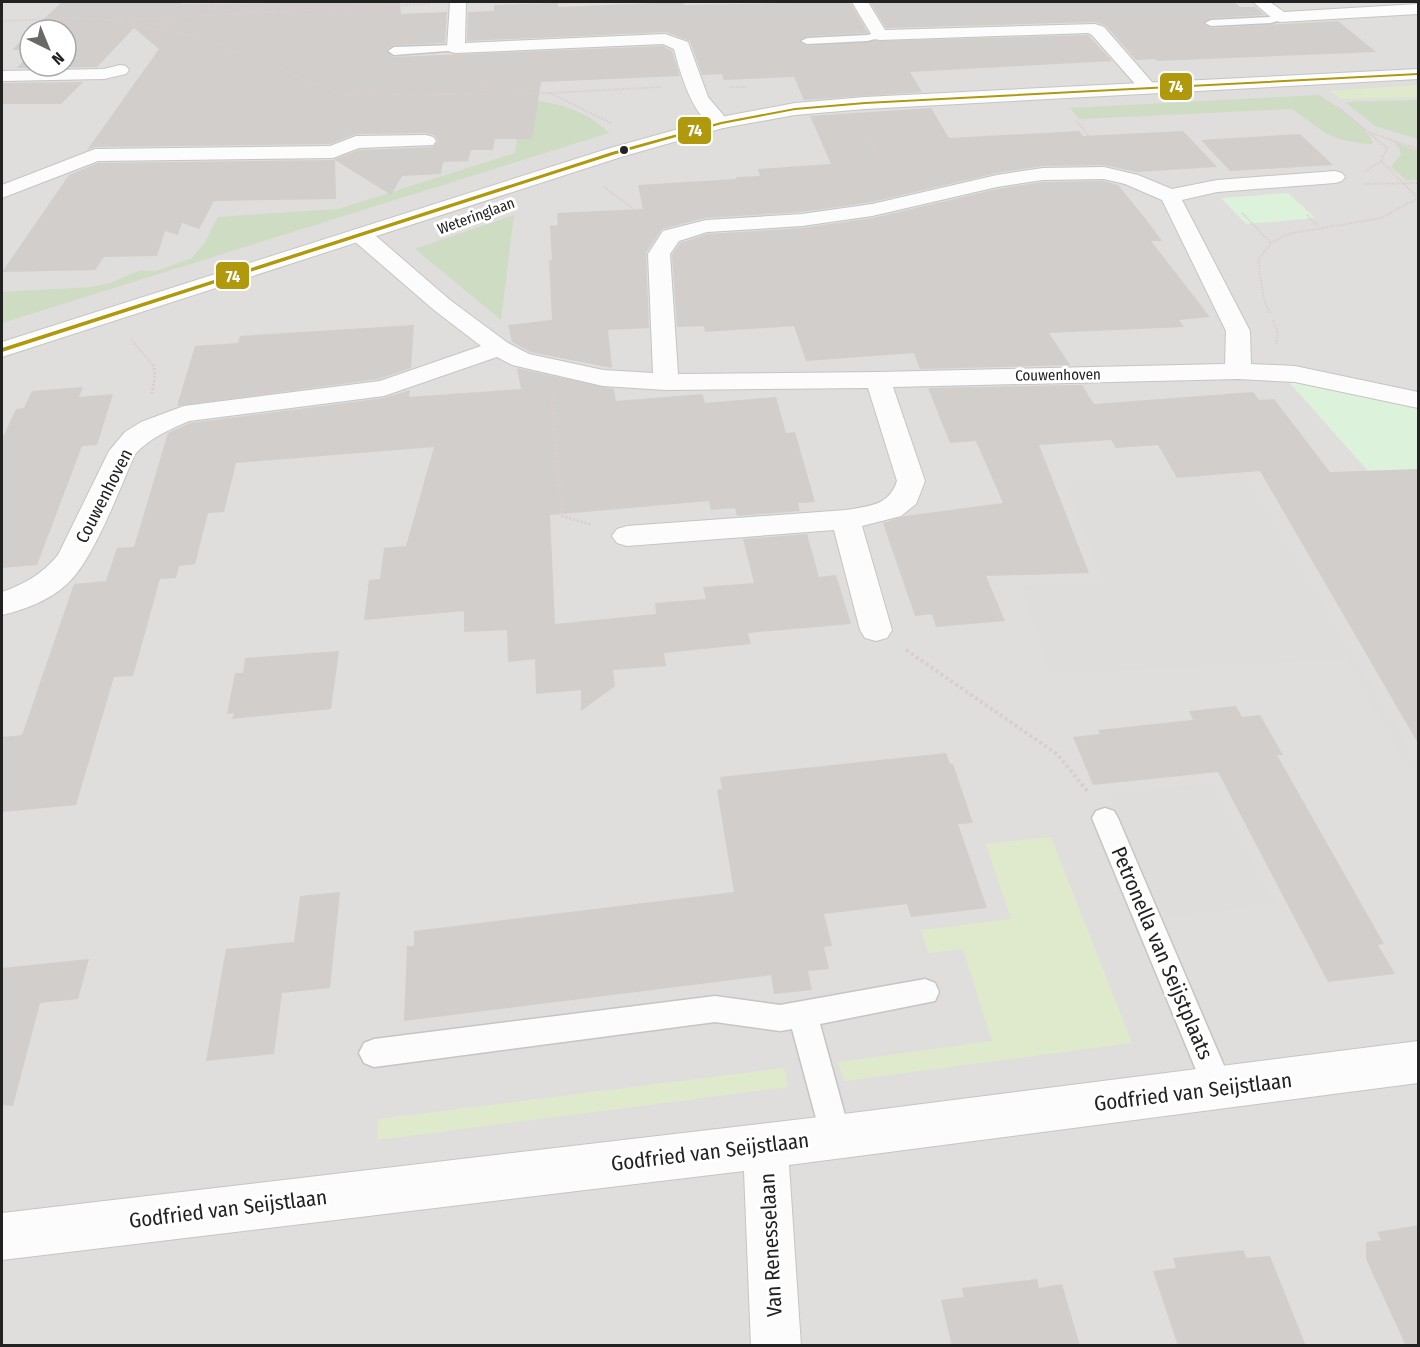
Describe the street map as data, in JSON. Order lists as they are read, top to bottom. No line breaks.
{"streets":{"street":["Weteringlaan","Couwenhoven","Godfried van Seijstlaan","Van Renesselaan"],"lane":["Petronella van Seijstplaats"]},"crossings":[["Weteringlaan","Couwenhoven"],["Petronella van Seijstplaats","Godfried van Seijstlaan"],["Godfried van Seijstlaan","Van Renesselaan"]],"lines":["transit line 74"],"north":"bottom right"}
